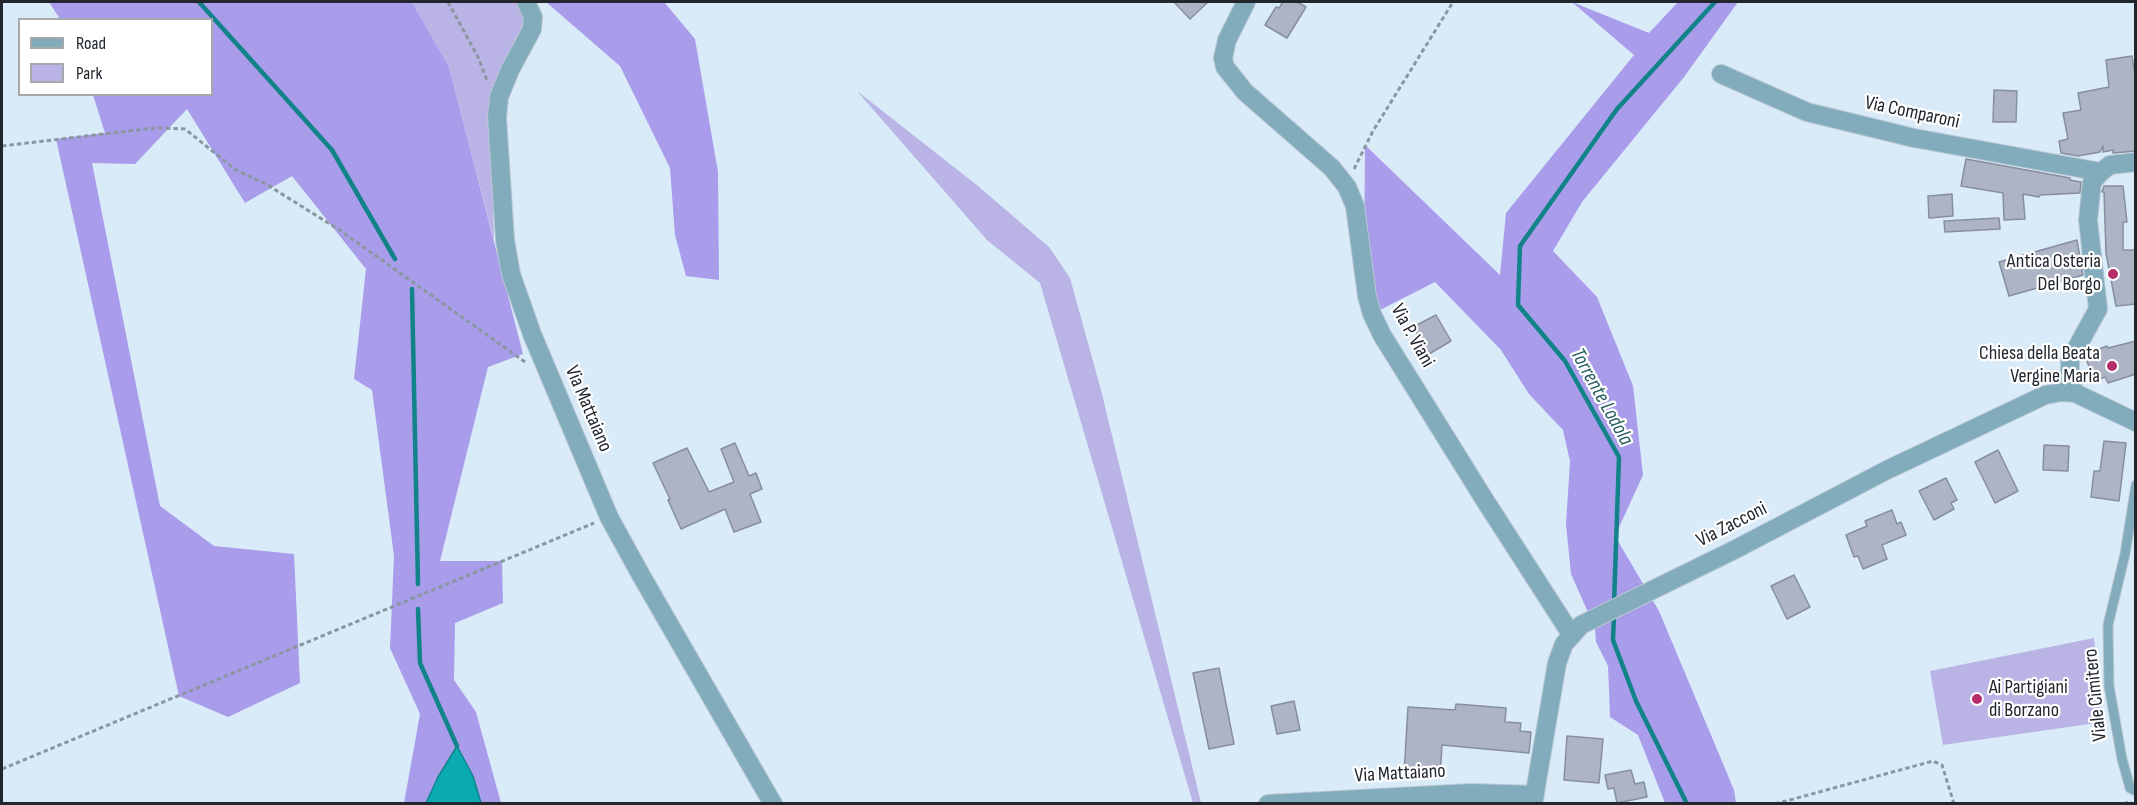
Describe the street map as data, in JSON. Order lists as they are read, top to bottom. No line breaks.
{"streets":{"street":["Via Comparoni","Via P. Viani","Via Mattaiano","Via Zacconi"],"lane":["Viale Cimitero"]},"crossings":[["Via P. Viani","Via Zacconi"]],"water":["Torrente Lodola"],"places":["Antica Osteria Del Borgo","Chiesa della Beata Vergine Maria","Ai Partigiani di Borzano"],"legend":["Road","Park"]}
